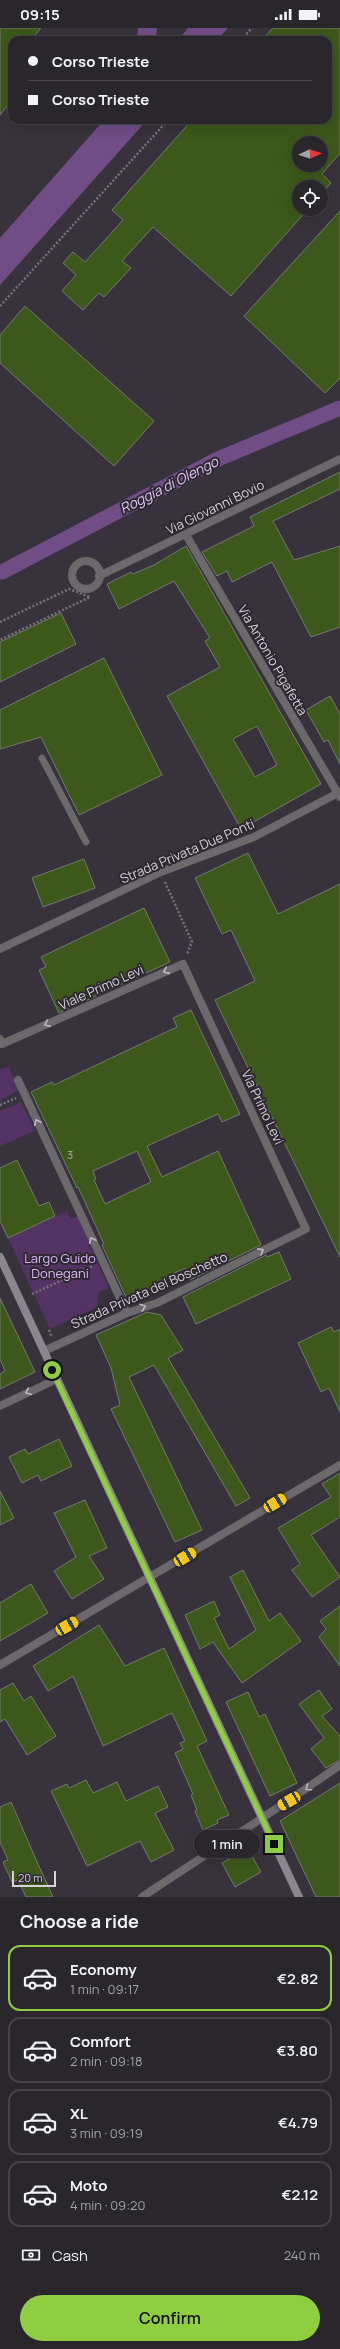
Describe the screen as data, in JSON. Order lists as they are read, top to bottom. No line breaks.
{"streets":{"street":["Via Giovanni Bovio","Via Antonio Pigafetta","Strada Privata Due Ponti","Viale Primo Levi","Via Primo Levi","Strada Privata del Boschetto"]},"crossings":[["Via Giovanni Bovio","Via Antonio Pigafetta"],["Via Antonio Pigafetta","Strada Privata Due Ponti"],["Viale Primo Levi","Via Primo Levi"],["Via Primo Levi","Strada Privata del Boschetto"]],"one_way":["Viale Primo Levi","Strada Privata del Boschetto"],"water":["Roggia di Olengo"],"parks":["Largo Guido Donegani"],"house_numbers":["3"],"scale_bar":"20 m","north":"right","page":{"status":"09:15","banner":["Corso Trieste","Corso Trieste"],"bubble":"1 min","scale":"20 m","heading":"Choose a ride","list":[{"name":"Economy","note":"1 min · 09:17","value":"€2.82"},{"name":"Comfort","note":"2 min · 09:18","value":"€3.80"},{"name":"XL","note":"3 min · 09:19","value":"€4.79"},{"name":"Moto","note":"4 min · 09:20","value":"€2.12"}],"pay":["Cash","240 m"],"buttons":"Confirm"}}
